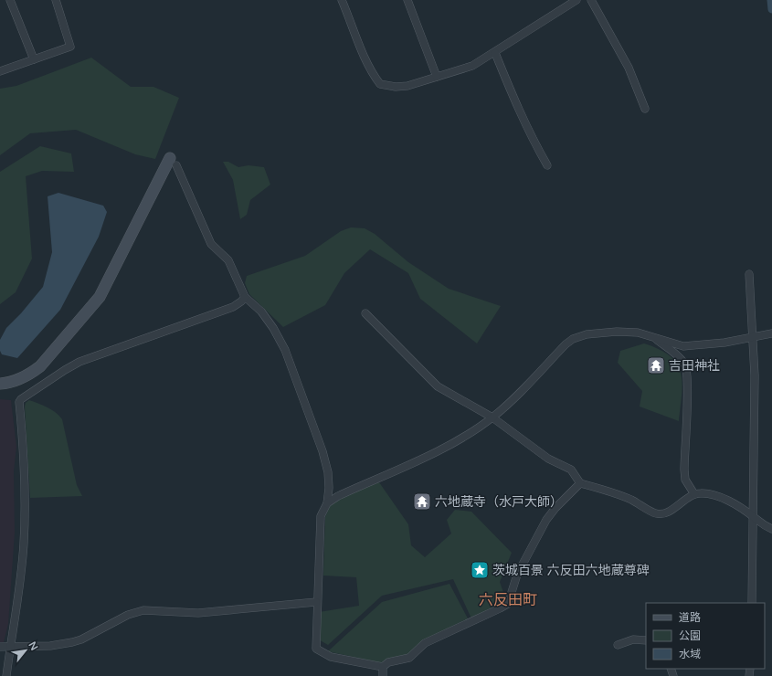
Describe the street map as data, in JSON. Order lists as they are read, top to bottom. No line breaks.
{"districts":["六反田町"],"places":{"temple":["吉田神社","六地蔵寺（水戸大師）"],"place":["茨城百景 六反田六地蔵尊碑"]},"legend":["道路","公園","水域"],"north":"top right"}
